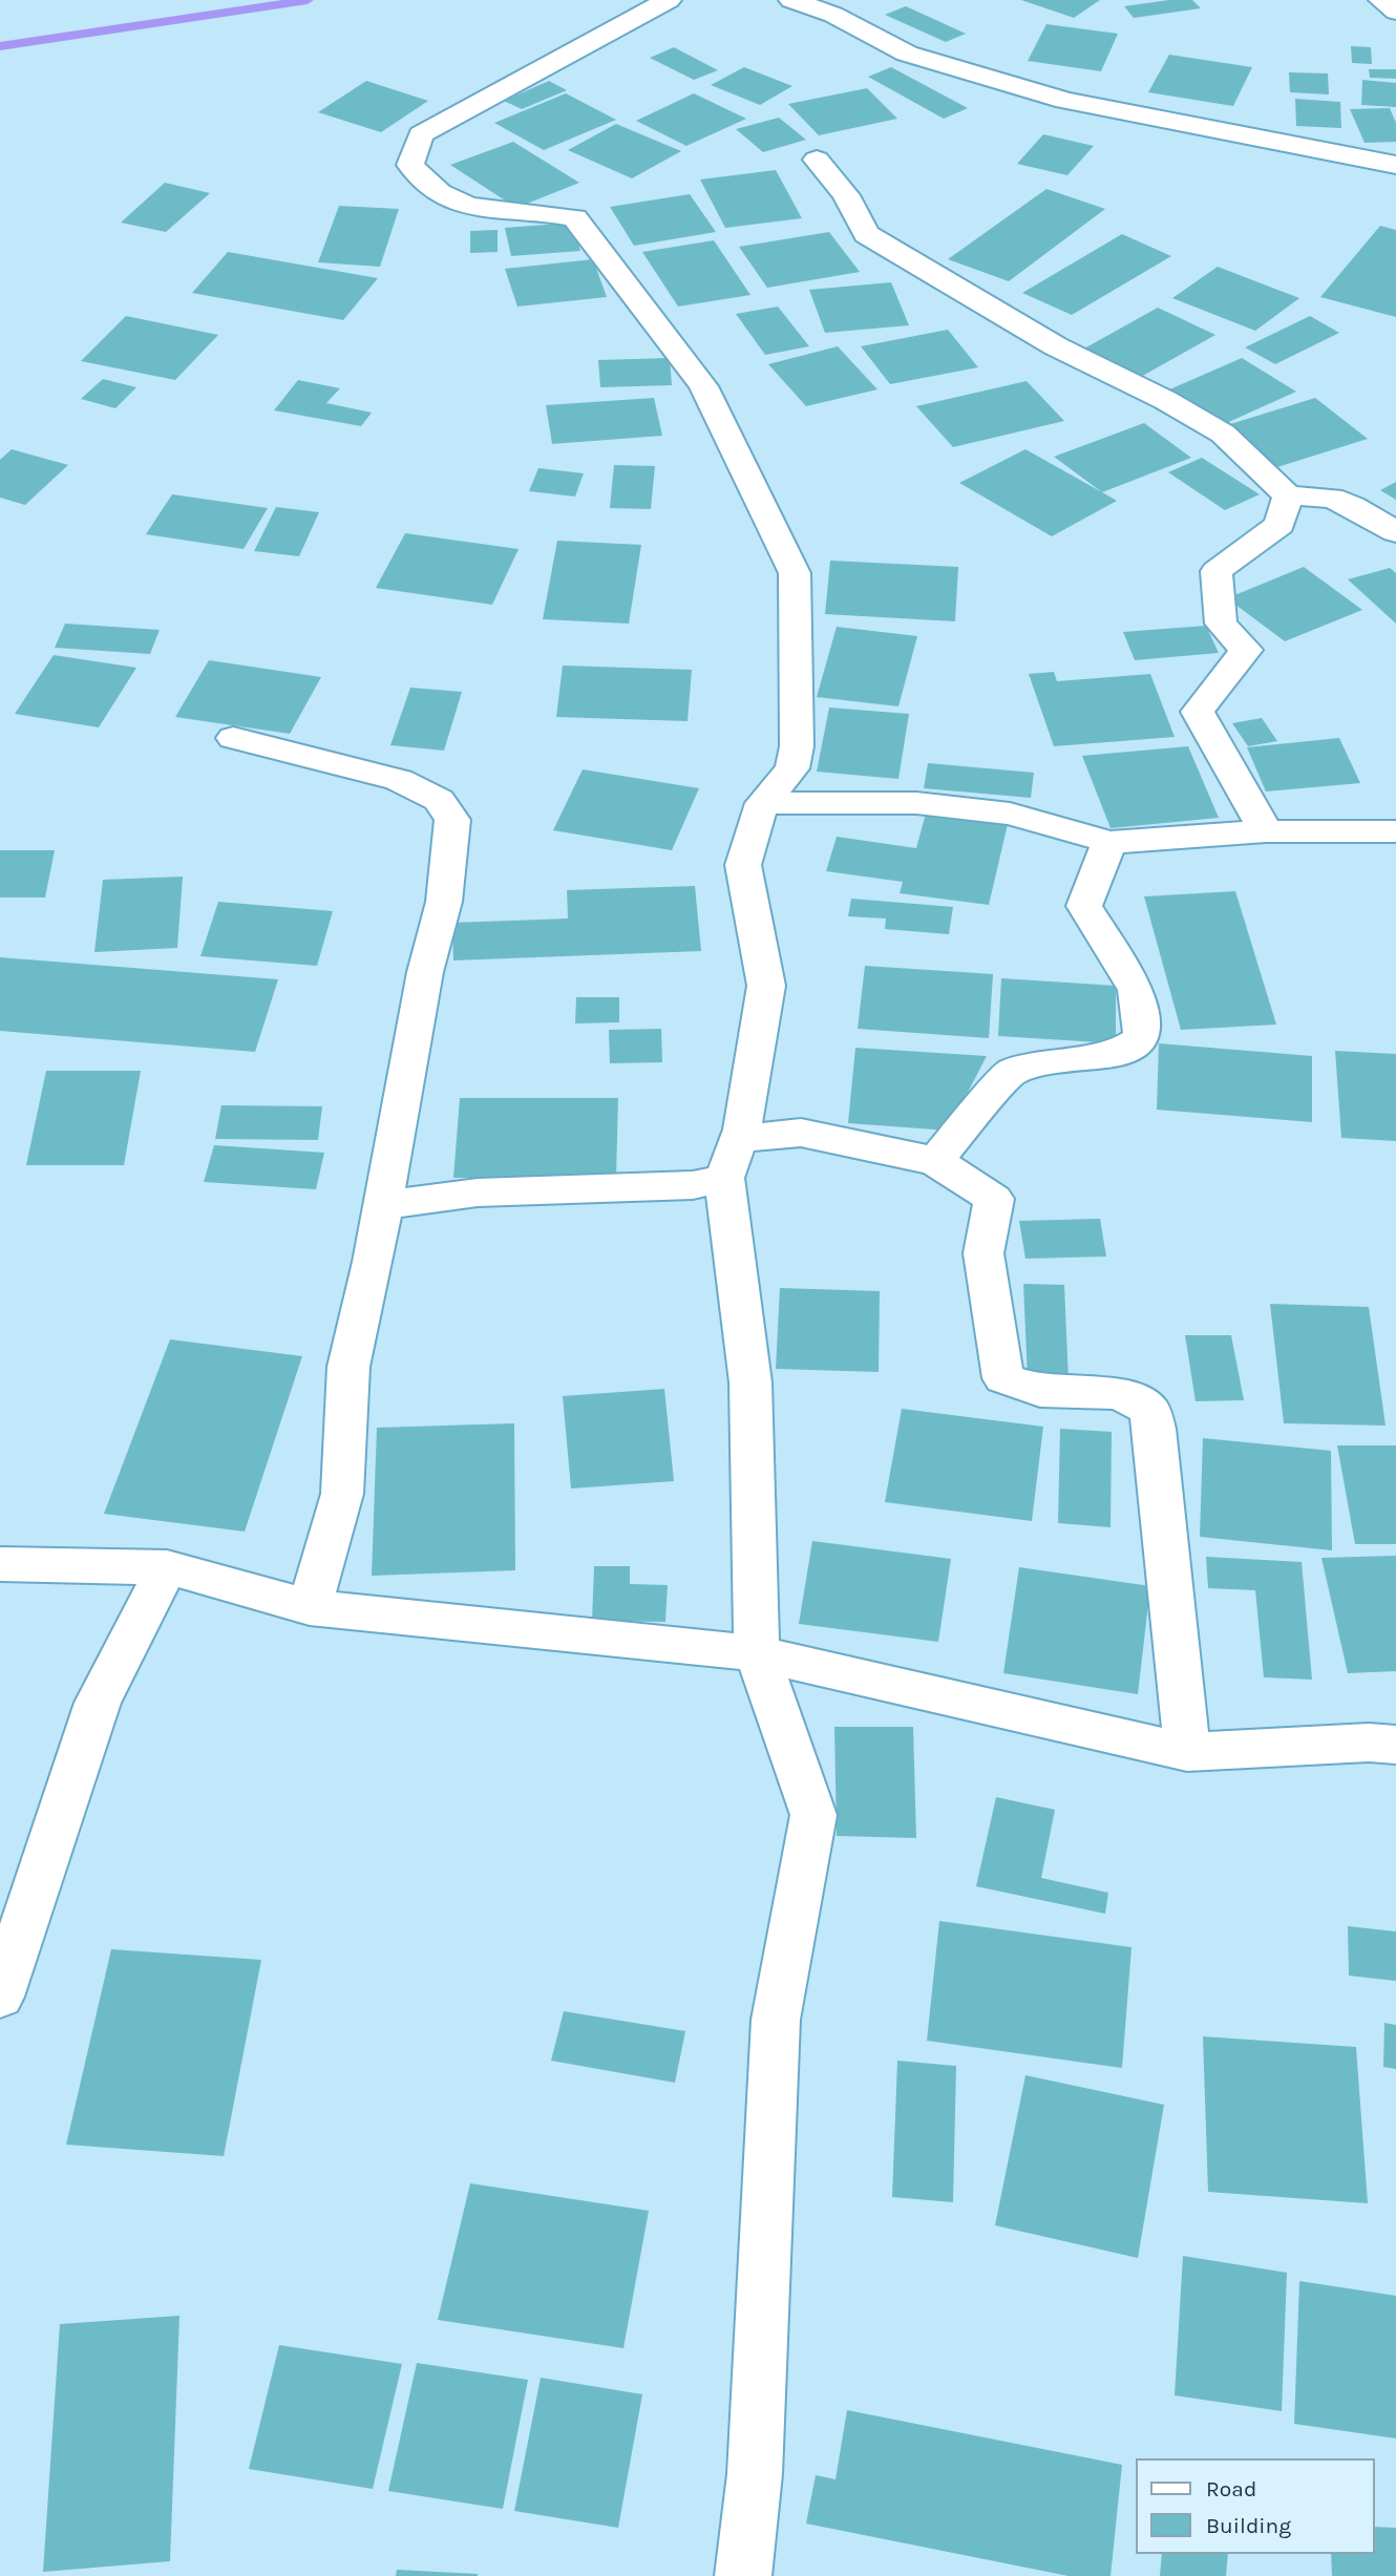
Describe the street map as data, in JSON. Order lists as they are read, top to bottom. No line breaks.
{"legend":["Road","Building"]}
